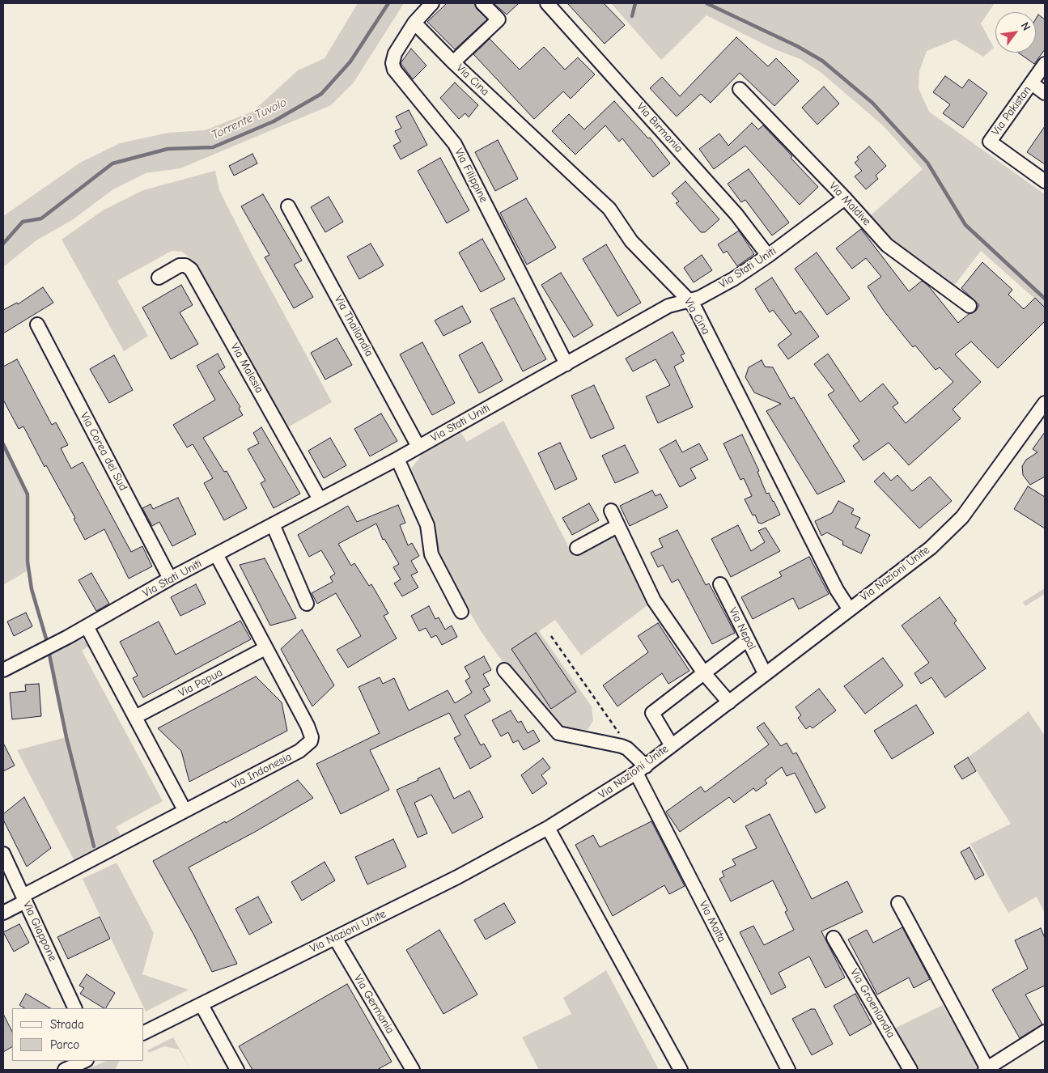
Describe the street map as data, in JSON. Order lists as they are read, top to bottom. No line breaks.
{"streets":{"street":["Via Cina","Via Pakistan","Via Birmania","Via Filippine","Via Maldive","Via Stati Uniti","Via Thailandia","Via Malesia","Via Corea del Sud","Via Nazioni Unite","Via Nepal","Via Papua","Via Indonesia","Via Malta","Via Giappone","Via Groenlandia","Via Germania"]},"crossings":[["Via Cina","Via Filippine"],["Via Cina","Via Stati Uniti"],["Via Cina","Via Nazioni Unite"],["Via Birmania","Via Stati Uniti"],["Via Filippine","Via Stati Uniti"],["Via Maldive","Via Stati Uniti"],["Via Stati Uniti","Via Thailandia"],["Via Stati Uniti","Via Malesia"],["Via Stati Uniti","Via Corea del Sud"],["Via Stati Uniti","Via Indonesia"],["Via Nazioni Unite","Via Nepal"],["Via Nazioni Unite","Via Malta"],["Via Nazioni Unite","Via Germania"],["Via Papua","Via Indonesia"],["Via Indonesia","Via Giappone"]],"water":["Torrente Tuvolo"],"legend":["Strada","Parco"],"north":"top right"}
